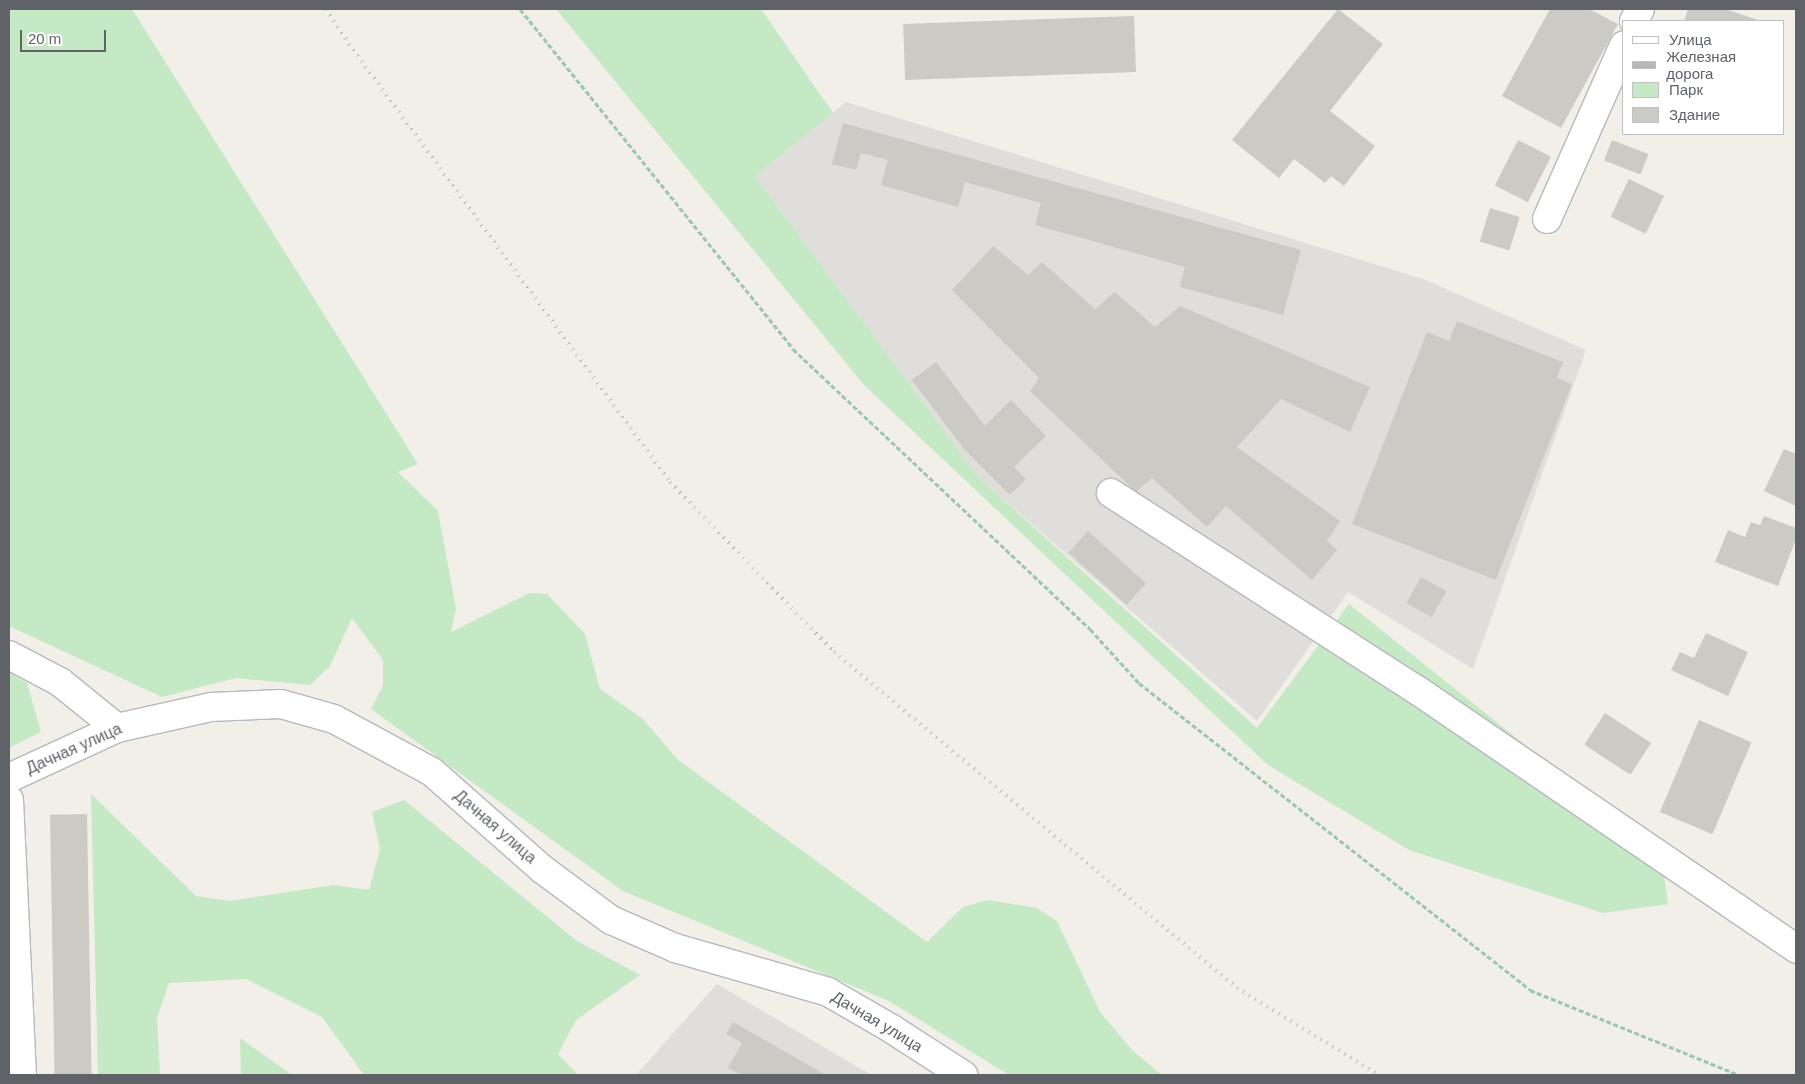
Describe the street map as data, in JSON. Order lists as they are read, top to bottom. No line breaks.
{"streets":{"street":["Дачная улица"]},"legend":["Улица","Железная дорога","Парк","Здание"],"scale_bar":"20 m"}
